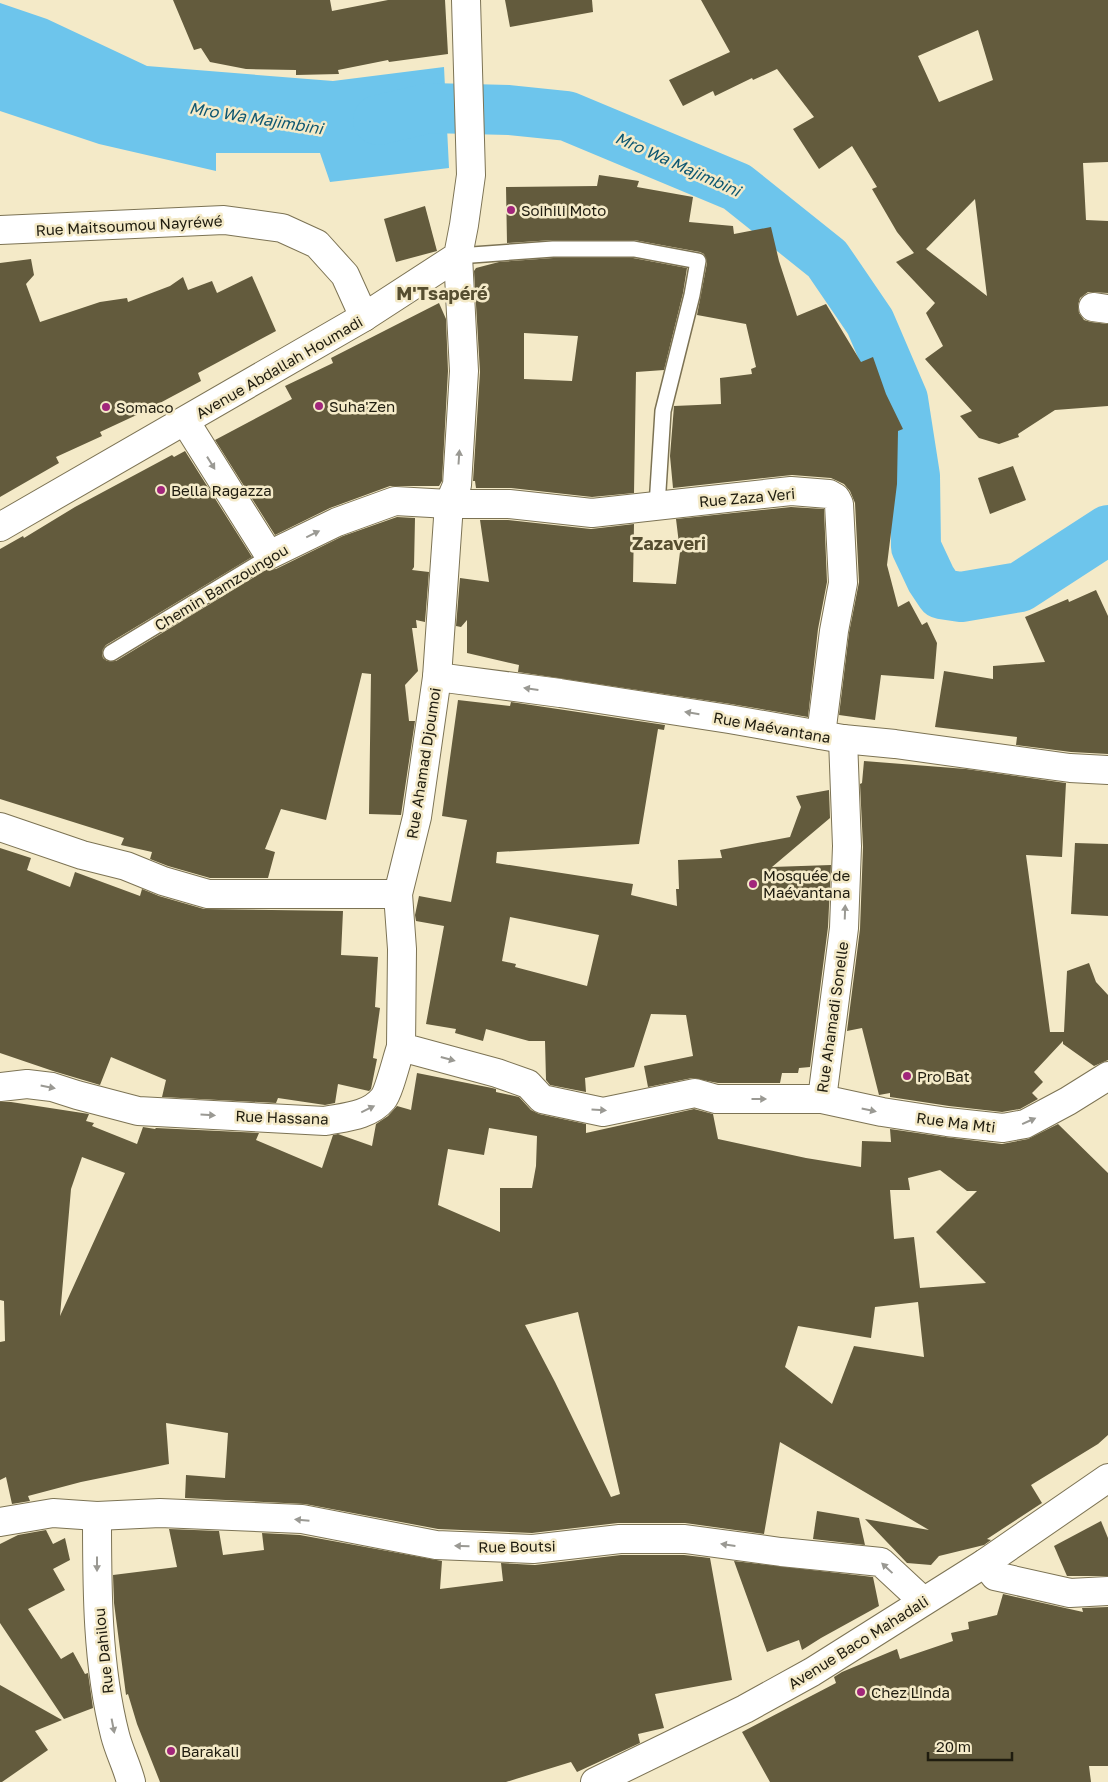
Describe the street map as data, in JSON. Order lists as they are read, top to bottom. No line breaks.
{"streets":{"street":["Rue Maitsoumou Nayréwé","Avenue Abdallah Houmadi","Rue Zaza Veri","Chemin Bamzoungou","Rue Maévantana","Rue Ahamad Djoumoi","Rue Ahamadi Sonelle","Rue Hassana","Rue Ma Mti","Rue Boutsi","Avenue Baco Mahadali","Rue Dahilou"]},"crossings":[["Rue Maitsoumou Nayréwé","Avenue Abdallah Houmadi"],["Avenue Abdallah Houmadi","Rue Ahamad Djoumoi"],["Rue Zaza Veri","Chemin Bamzoungou"],["Rue Zaza Veri","Rue Maévantana"],["Rue Zaza Veri","Rue Ahamad Djoumoi"],["Rue Zaza Veri","Rue Ahamadi Sonelle"],["Chemin Bamzoungou","Rue Ahamad Djoumoi"],["Rue Maévantana","Rue Ahamad Djoumoi"],["Rue Maévantana","Rue Ahamadi Sonelle"],["Rue Ahamad Djoumoi","Rue Hassana"],["Rue Ahamadi Sonelle","Rue Hassana"],["Rue Ahamadi Sonelle","Rue Ma Mti"],["Rue Boutsi","Avenue Baco Mahadali"],["Rue Boutsi","Rue Dahilou"]],"one_way":["Chemin Bamzoungou","Rue Maévantana","Rue Ahamad Djoumoi","Rue Ma Mti","Rue Boutsi","Rue Dahilou"],"districts":["M'Tsapéré","Zazaveri"],"water":["Mro Wa Majimbini"],"places":["Soihili Moto","Suha'Zen","Somaco","Bella Ragazza","Mosquée de Maévantana","Pro Bat","Chez Linda","Barakali"],"scale_bar":"20 m"}
